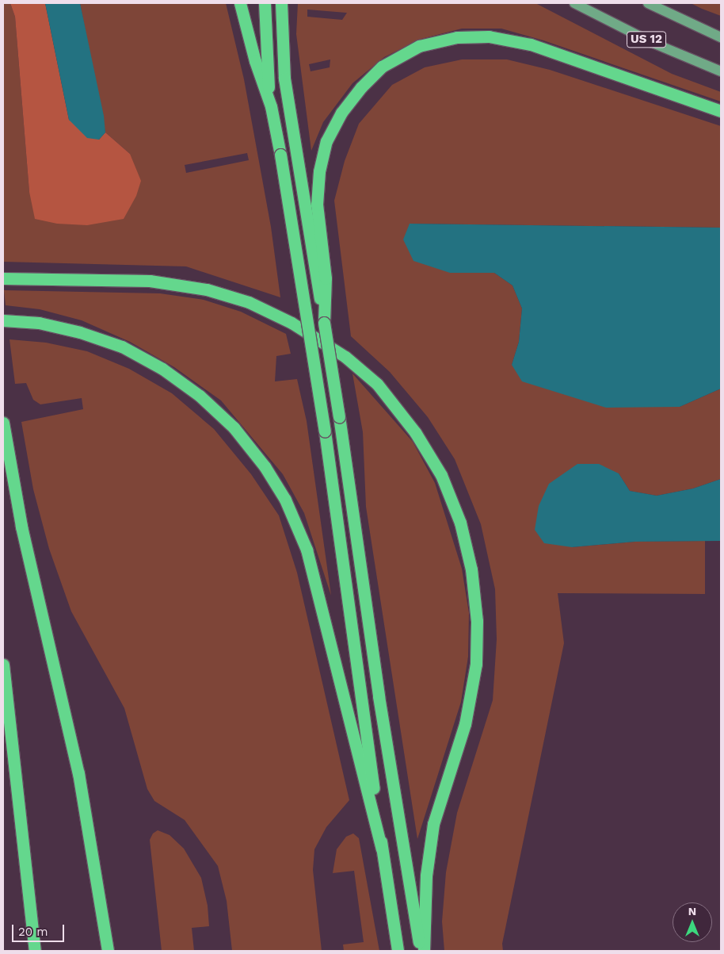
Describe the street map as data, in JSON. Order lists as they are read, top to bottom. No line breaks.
{"streets":{"main road":["US 12"]},"scale_bar":"20 m","north":"top"}
